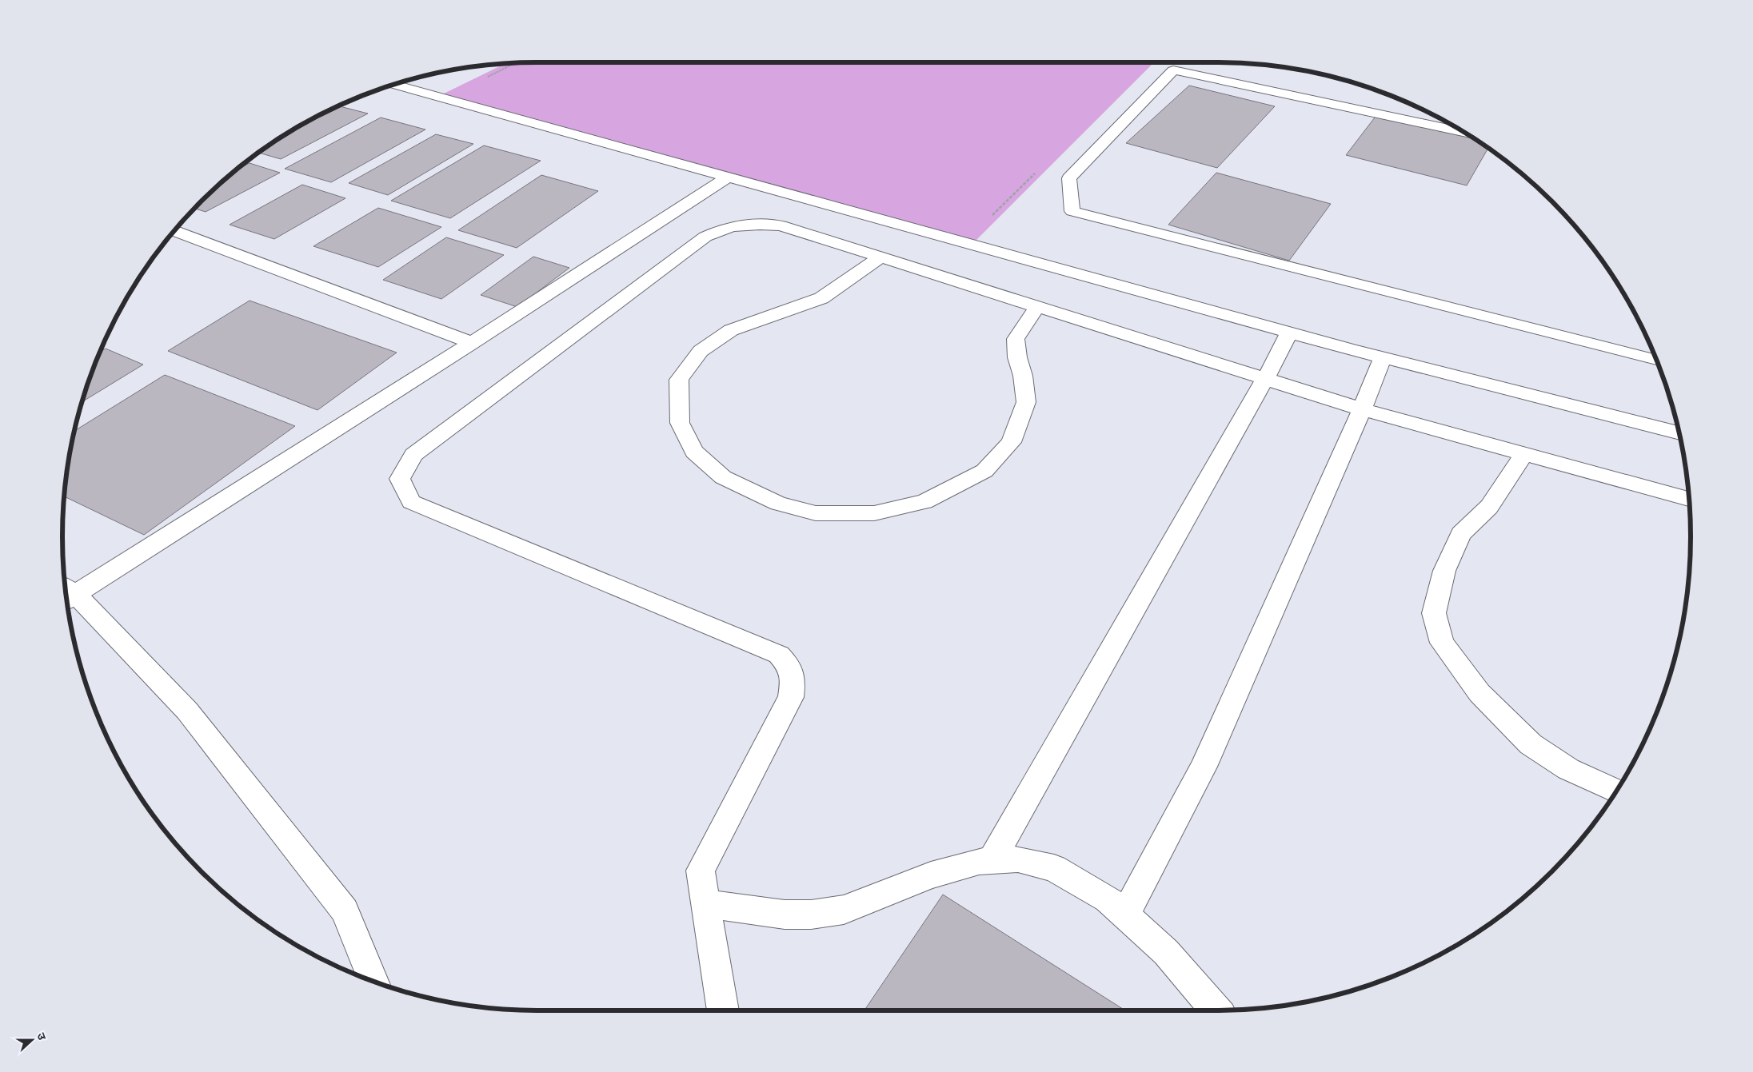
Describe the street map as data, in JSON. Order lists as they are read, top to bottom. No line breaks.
{"north":"right"}
